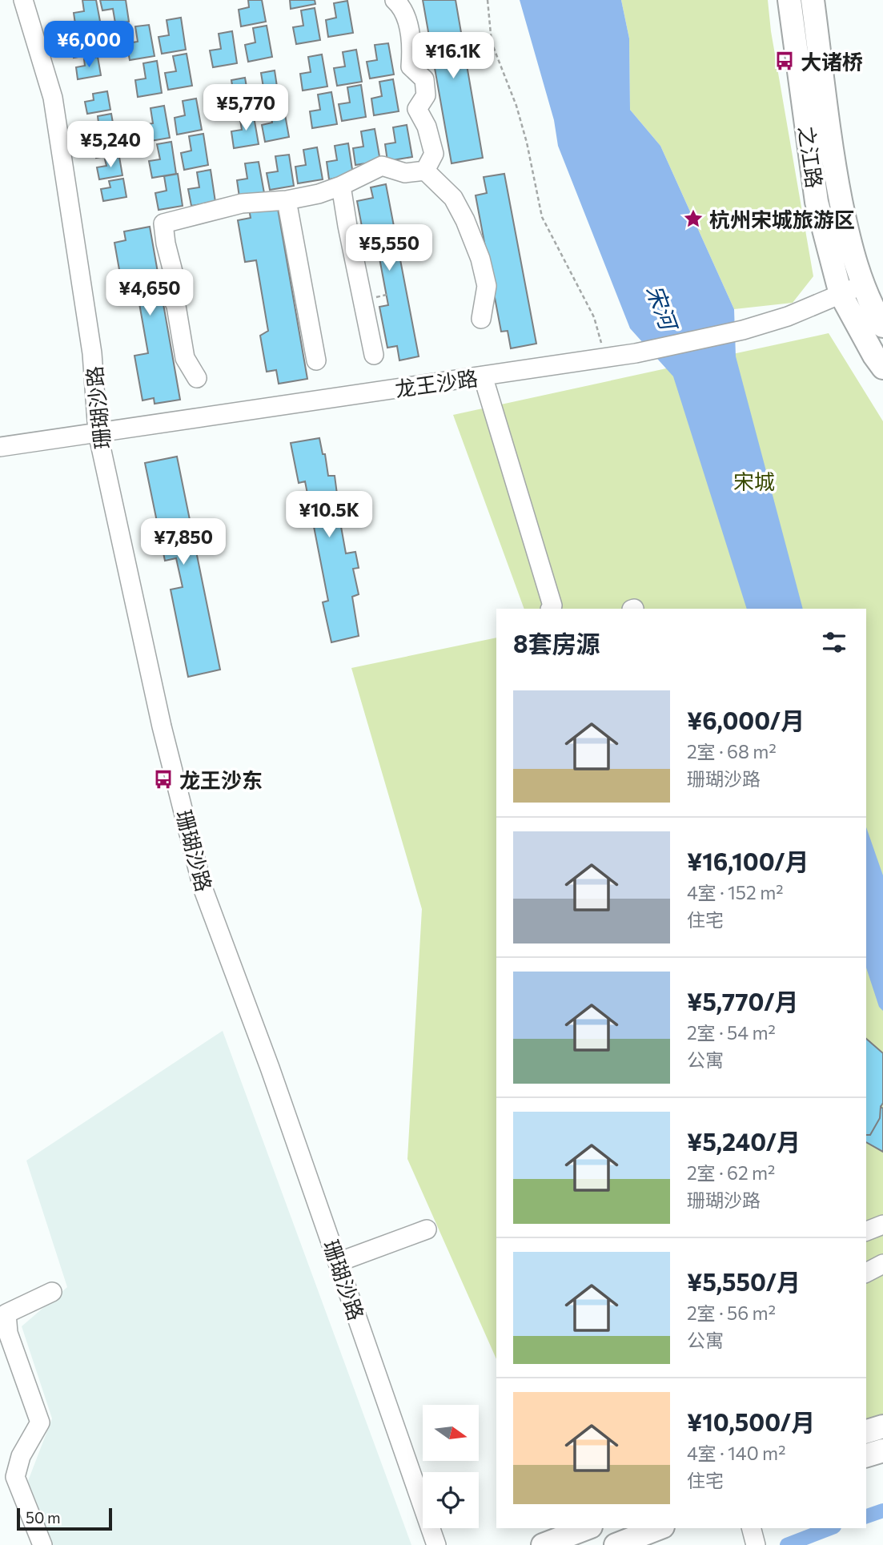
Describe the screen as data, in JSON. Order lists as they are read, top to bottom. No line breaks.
{"streets":{"main road":["之江路"],"street":["龙王沙路","珊瑚沙路"]},"crossings":[["之江路","龙王沙路"],["龙王沙路","珊瑚沙路"]],"water":["宋河"],"parks":["宋城"],"places":{"bus stop":["大诸桥","龙王沙东"],"place":["杭州宋城旅游区"]},"scale_bar":"50 m","north":"right","page":{"price":["¥6,000","¥16.1K","¥5,770","¥5,240","¥5,550","¥4,650","¥10.5K","¥7,850"],"heading":"8套房源","list":[{"name":"¥6,000/月","note":"2室 · 68 m² · 珊瑚沙路"},{"name":"¥16,100/月","note":"4室 · 152 m² · 住宅"},{"name":"¥5,770/月","note":"2室 · 54 m² · 公寓"},{"name":"¥5,240/月","note":"2室 · 62 m² · 珊瑚沙路"},{"name":"¥5,550/月","note":"2室 · 56 m² · 公寓"},{"name":"¥10,500/月","note":"4室 · 140 m² · 住宅"}],"scale":"50 m"}}
